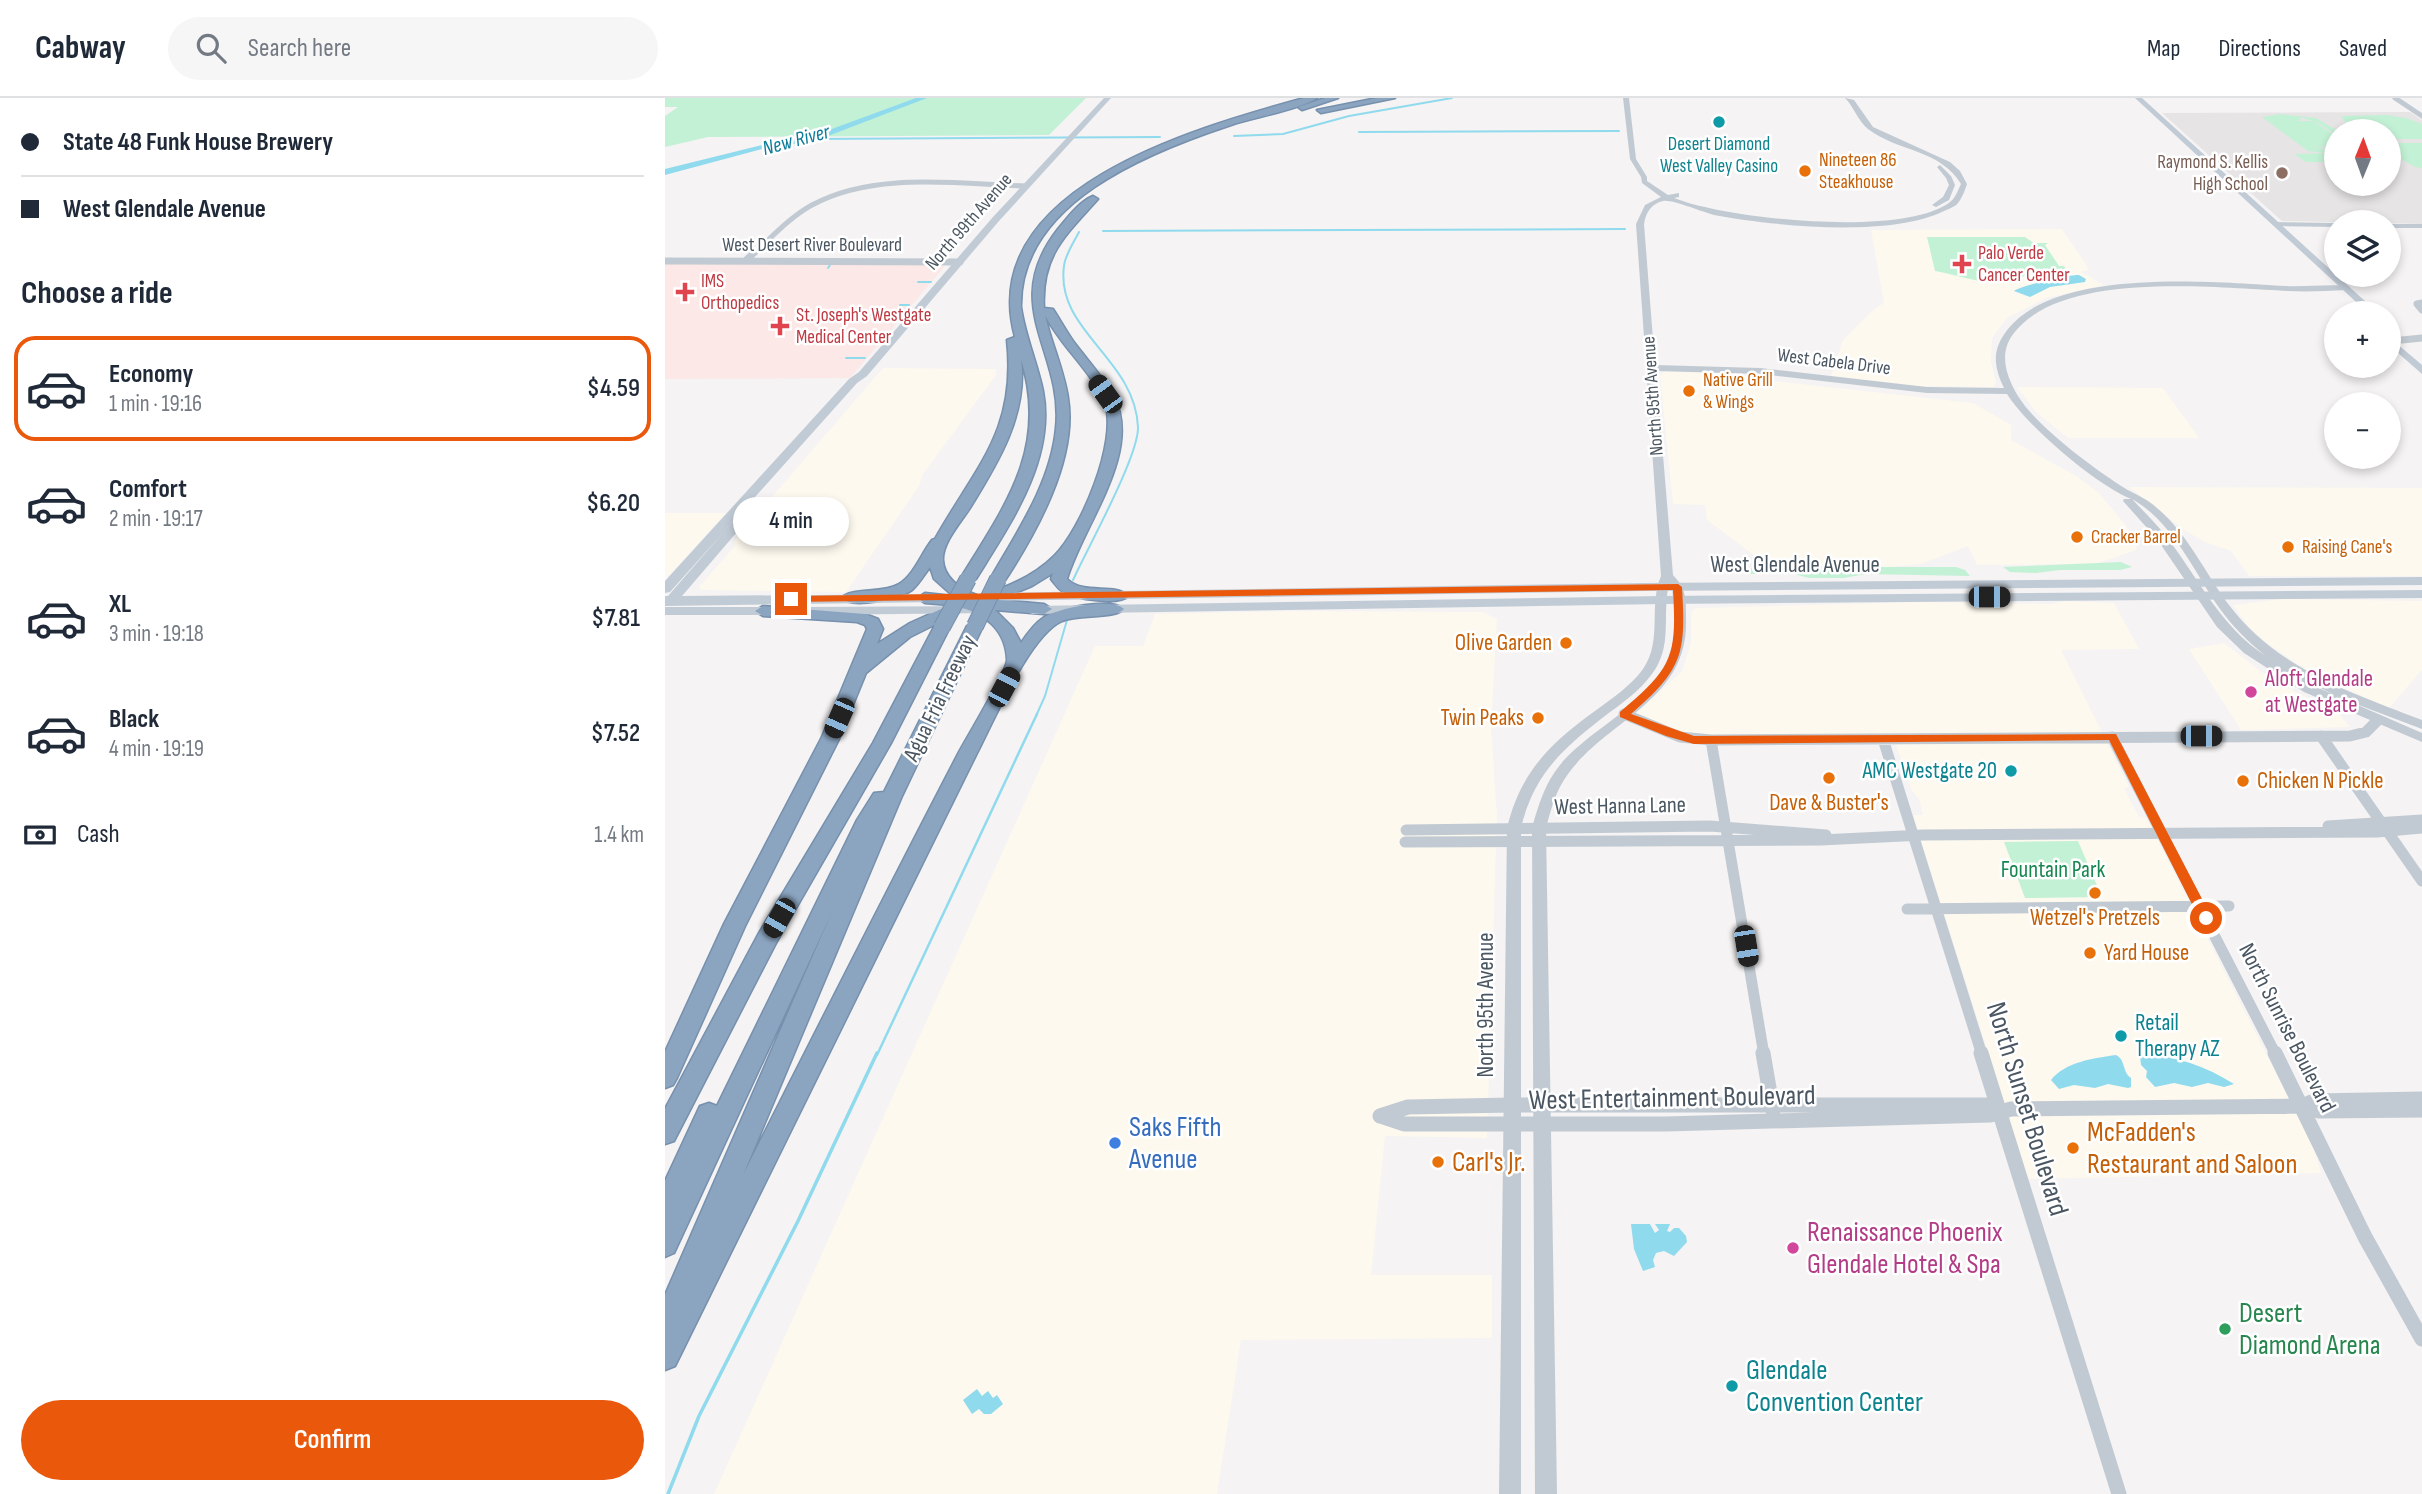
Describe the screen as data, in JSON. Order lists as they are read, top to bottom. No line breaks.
{"streets":{"highway":["Agua Fria Freeway"],"main road":["North 99th Avenue","West Glendale Avenue"],"street":["West Desert River Boulevard","West Cabela Drive","North 95th Avenue","West Hanna Lane","North Sunrise Boulevard","West Entertainment Boulevard","North Sunset Boulevard"]},"crossings":[["North 99th Avenue","West Desert River Boulevard"],["West Cabela Drive","North 95th Avenue"],["North 95th Avenue","West Glendale Avenue"],["North 95th Avenue","West Hanna Lane"],["North 95th Avenue","West Entertainment Boulevard"],["West Hanna Lane","North Sunrise Boulevard"],["West Hanna Lane","North Sunset Boulevard"],["North Sunrise Boulevard","West Entertainment Boulevard"],["West Entertainment Boulevard","North Sunset Boulevard"]],"water":["New River"],"parks":["Fountain Park"],"places":{"other":["Desert Diamond West Valley Casino","Nineteen 86 Steakhouse","Raymond S. Kellis High School","Native Grill & Wings","Cracker Barrel","Raising Cane's","Olive Garden","Aloft Glendale at Westgate","Twin Peaks","AMC Westgate 20","Dave & Buster's","Chicken N Pickle","Wetzel's Pretzels","Yard House","Retail Therapy AZ","Saks Fifth Avenue","McFadden's Restaurant and Saloon","Carl's Jr.","Renaissance Phoenix Glendale Hotel & Spa","Desert Diamond Arena","Glendale Convention Center"],"health":["Palo Verde Cancer Center","IMS Orthopedics","St. Joseph's Westgate Medical Center"]},"north":"top","page":{"header":"Cabway","search":"Search here","nav":["Map","Directions","Saved"],"banner":["State 48 Funk House Brewery","West Glendale Avenue"],"map_buttons":["+","−"],"heading":"Choose a ride","list":[{"name":"Economy","note":"1 min · 19:16","value":"$4.59"},{"name":"Comfort","note":"2 min · 19:17","value":"$6.20"},{"name":"XL","note":"3 min · 19:18","value":"$7.81"},{"name":"Black","note":"4 min · 19:19","value":"$7.52"}],"bubble":"4 min","pay":["Cash","1.4 km"],"buttons":"Confirm"}}
